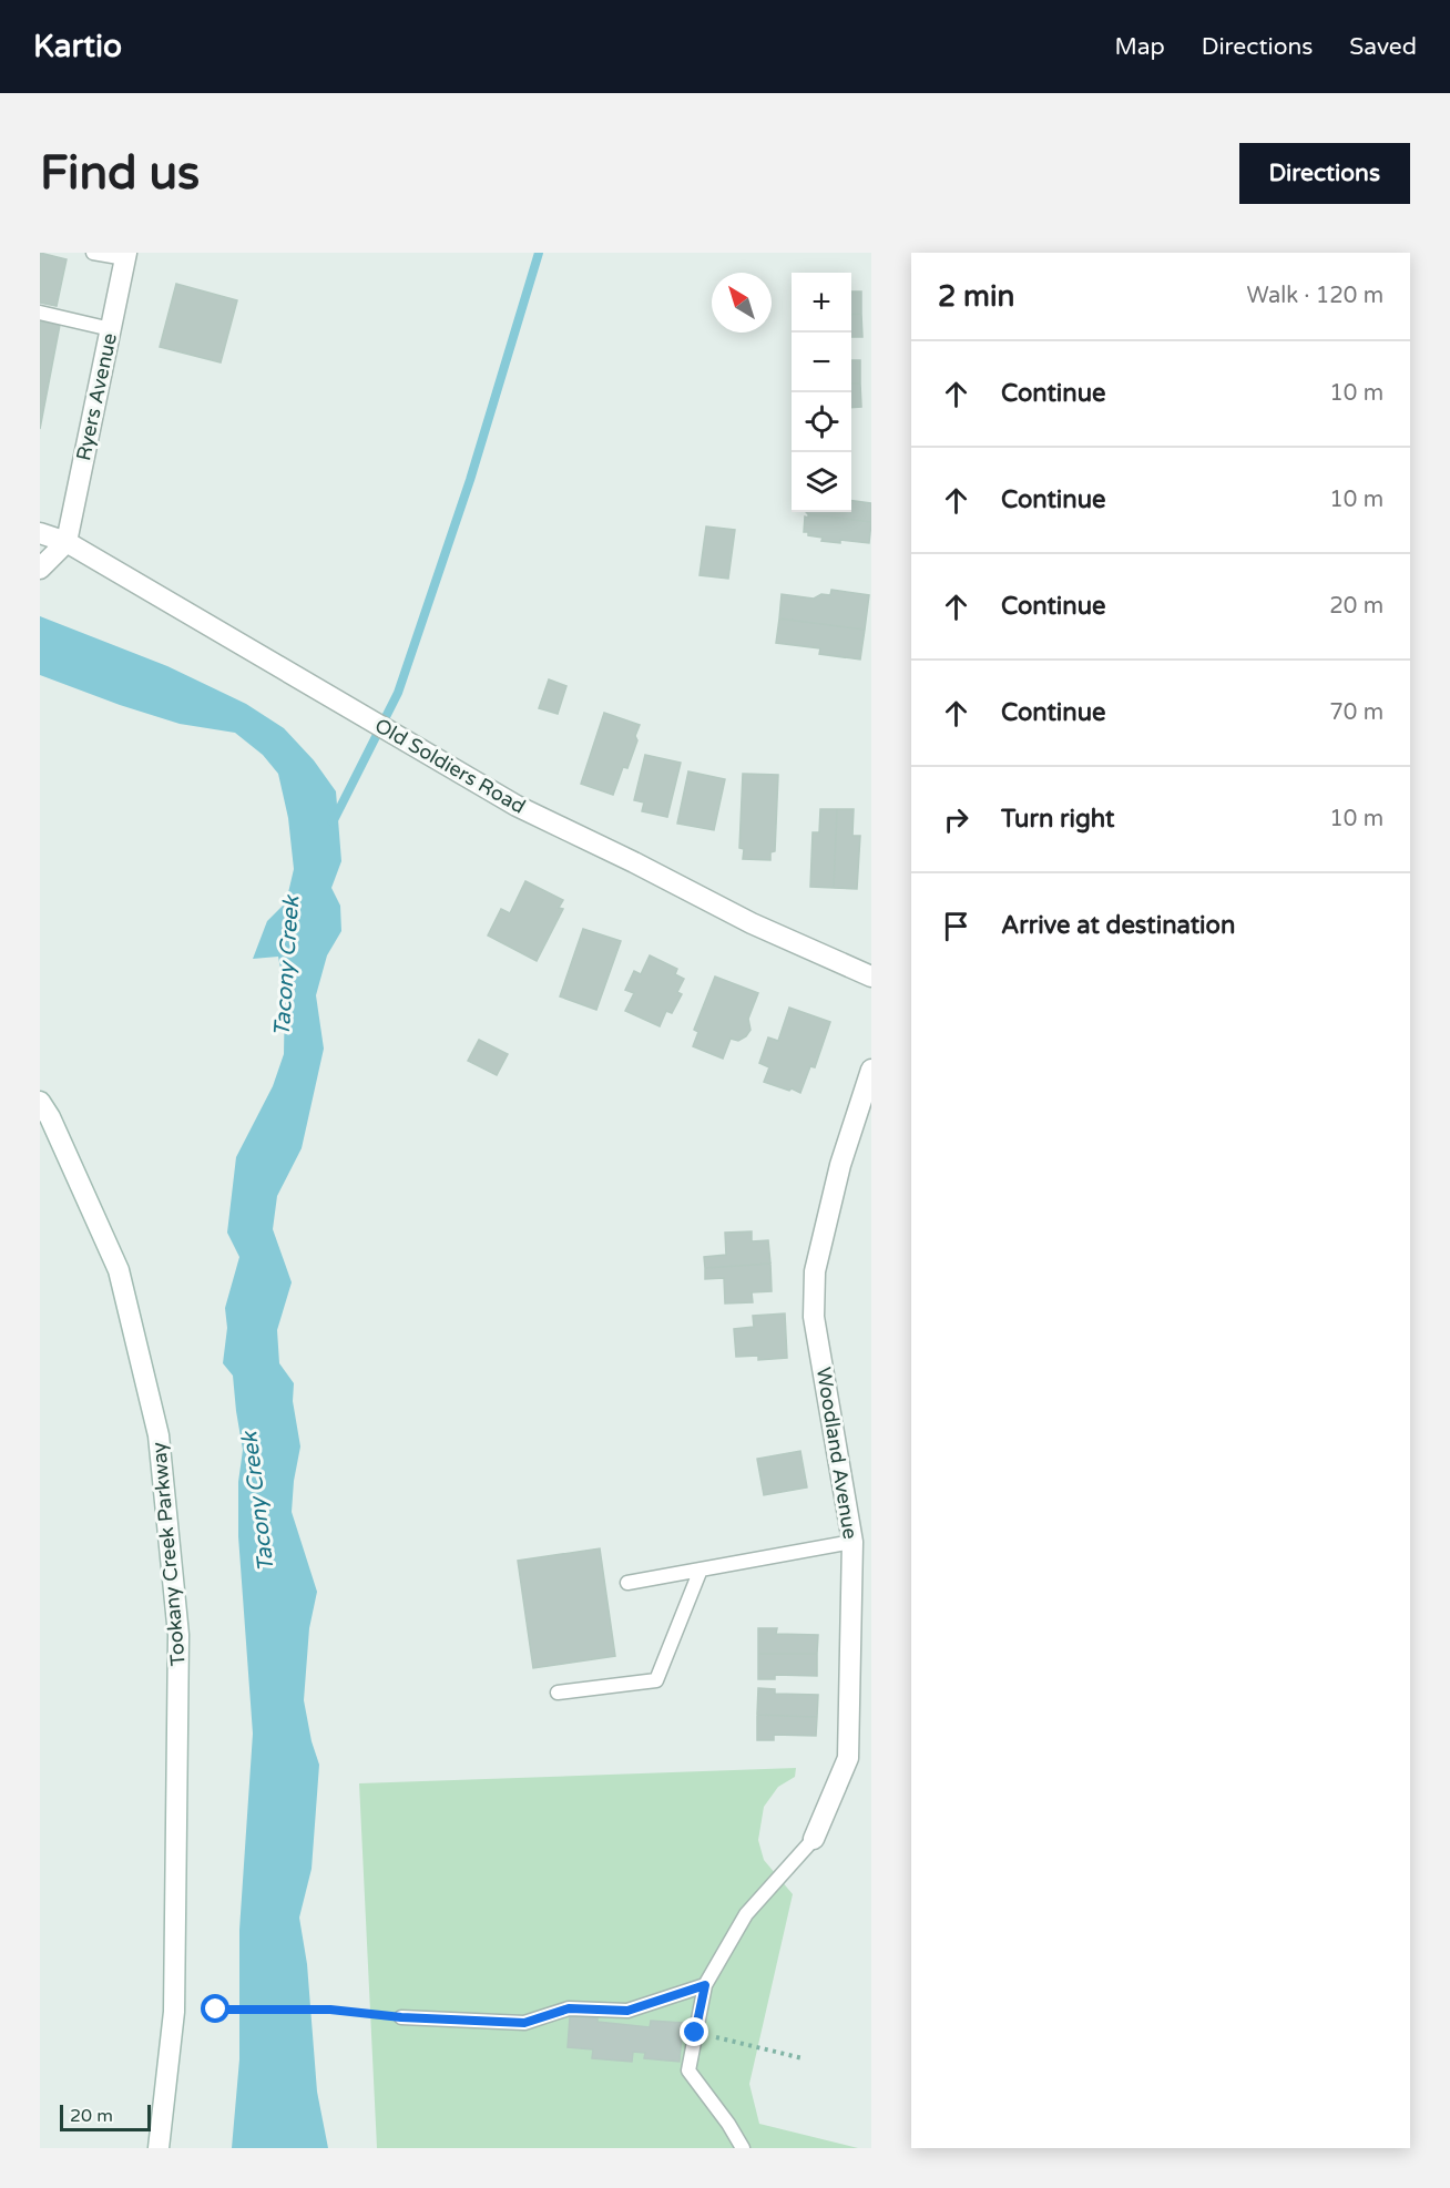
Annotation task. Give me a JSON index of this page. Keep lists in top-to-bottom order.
{
  "streets": {
    "street": [
      "Ryers Avenue",
      "Old Soldiers Road",
      "Woodland Avenue",
      "Tookany Creek Parkway"
    ]
  },
  "crossings": [
    ["Ryers Avenue", "Old Soldiers Road"]
  ],
  "water": ["Tacony Creek"],
  "scale_bar": "20 m",
  "north": "top left",
  "page": {
    "header": "Kartio",
    "nav": ["Map", "Directions", "Saved"],
    "buttons": "Directions",
    "title": "Find us",
    "heading": ["2 min", "Walk · 120 m"],
    "map_buttons": ["+", "−"],
    "list": [
      ["Continue", "10 m"],
      ["Continue", "10 m"],
      ["Continue", "20 m"],
      ["Continue", "70 m"],
      ["Turn right", "10 m"],
      "Arrive at destination"
    ],
    "scale": "20 m"
  }
}
